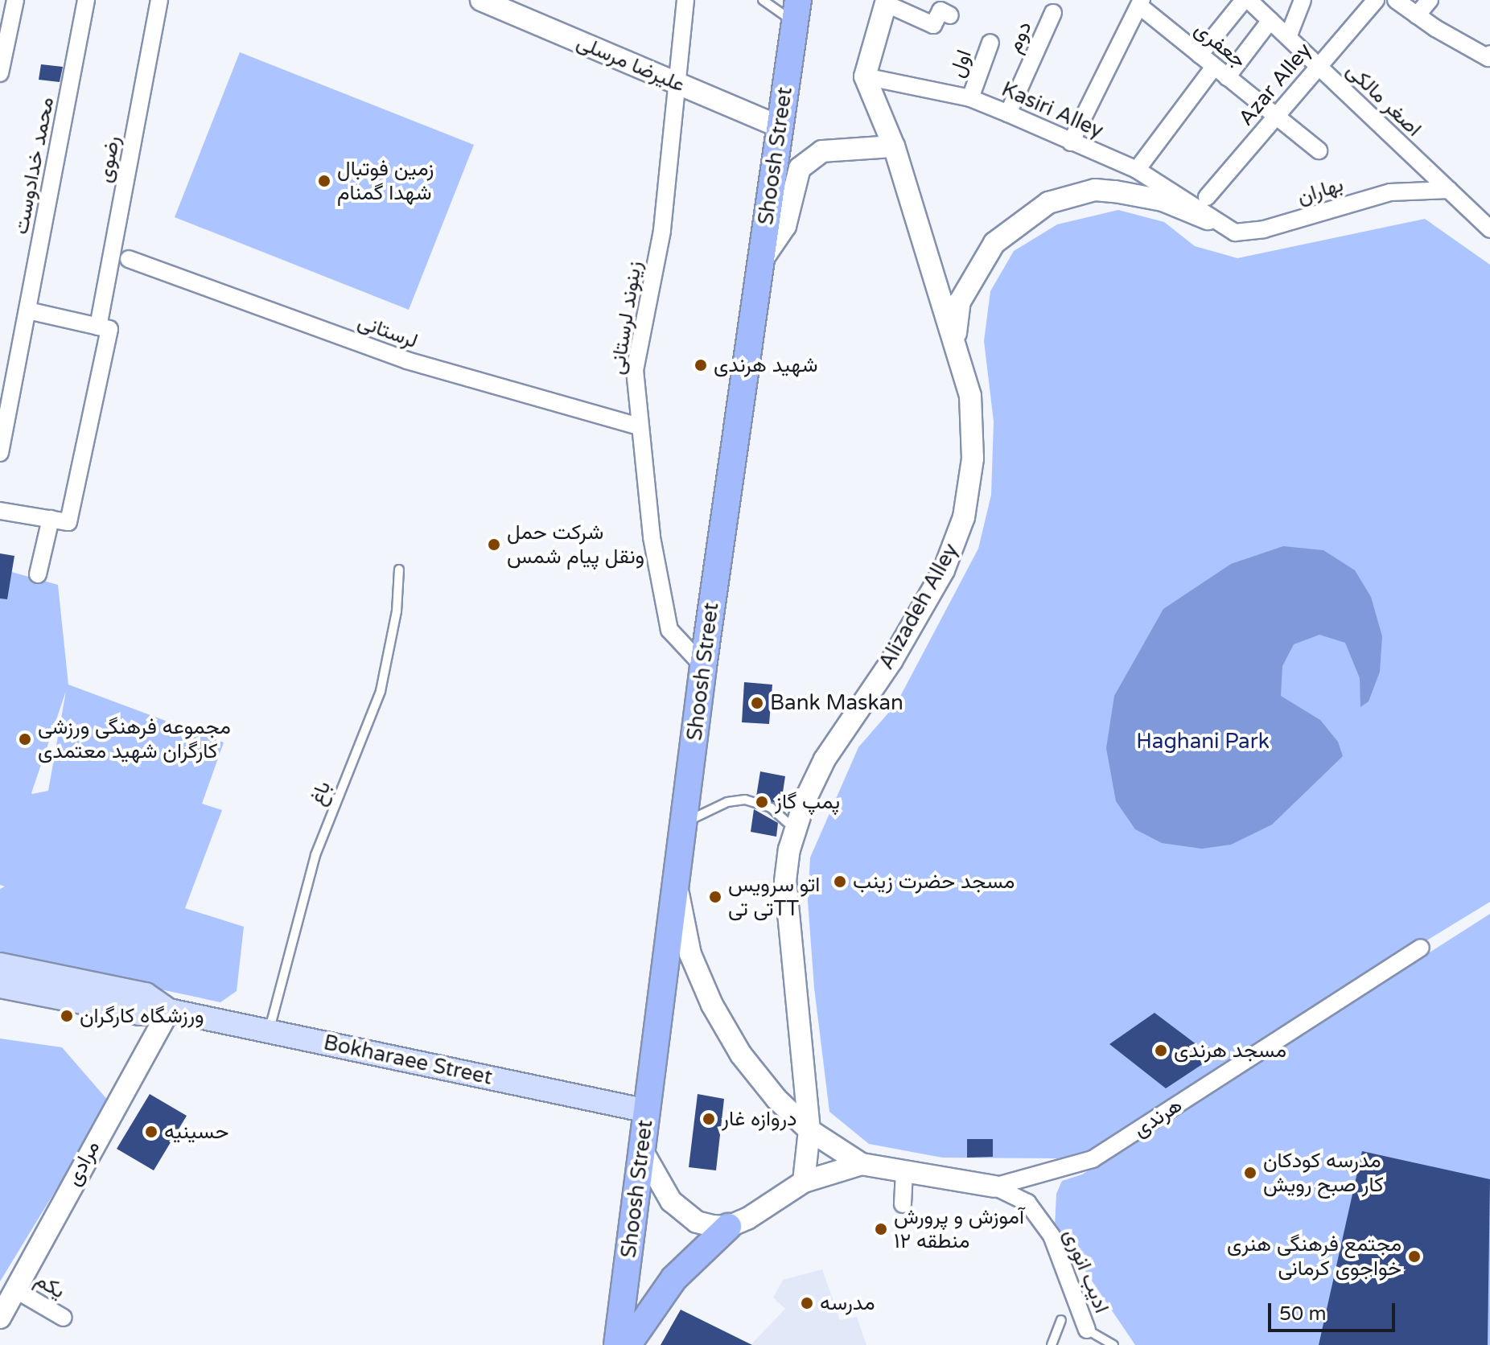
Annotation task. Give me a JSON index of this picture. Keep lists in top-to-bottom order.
{
  "streets": {
    "main road": ["Shoosh Street", "Bokharaee Street"],
    "street": [
      "دوم",
      "جعفری",
      "علیرضا مرسلی",
      "اول",
      "Azar Alley",
      "اصغر مالکی",
      "Kasiri Alley",
      "رضوی",
      "محمد خدادوست",
      "بهاران",
      "زینوند لرستانی",
      "لرستانی",
      "Alizadeh Alley",
      "هرندی",
      "مرادی",
      "ادیب انوری",
      "یکم"
    ],
    "lane": ["باغ"]
  },
  "crossings": [
    ["دوم", "Kasiri Alley"],
    ["جعفری", "Azar Alley"],
    ["علیرضا مرسلی", "Shoosh Street"],
    ["علیرضا مرسلی", "زینوند لرستانی"],
    ["اول", "Kasiri Alley"],
    ["Azar Alley", "اصغر مالکی"],
    ["اصغر مالکی", "بهاران"],
    ["Kasiri Alley", "بهاران"],
    ["Kasiri Alley", "Alizadeh Alley"],
    ["Shoosh Street", "زینوند لرستانی"],
    ["Shoosh Street", "Bokharaee Street"],
    ["Shoosh Street", "هرندی"],
    ["زینوند لرستانی", "لرستانی"],
    ["Alizadeh Alley", "هرندی"],
    ["باغ", "Bokharaee Street"],
    ["Bokharaee Street", "مرادی"],
    ["هرندی", "ادیب انوری"],
    ["مرادی", "یکم"]
  ],
  "parks": ["Haghani Park"],
  "places": [
    "زمین فوتبال شهدا گمنام",
    "شهید هرندی",
    "شرکت حمل ونقل پیام شمس",
    "Bank Maskan",
    "مجموعه فرهنگی ورزشی کارگران شهید معتمدی",
    "پمپ گاز",
    "مسجد حضرت زینب",
    "اتو سرویس تی تیTT",
    "ورزشگاه کارگران",
    "مسجد هرندی",
    "دروازه غار",
    "حسینیه",
    "مدرسه کودکان کار صبح رویش",
    "آموزش و پرورش منطقه ۱۲",
    "مجتمع فرهنگی هنری خواجوی كرمانی",
    "مدرسه"
  ],
  "scale_bar": "50 m"
}
